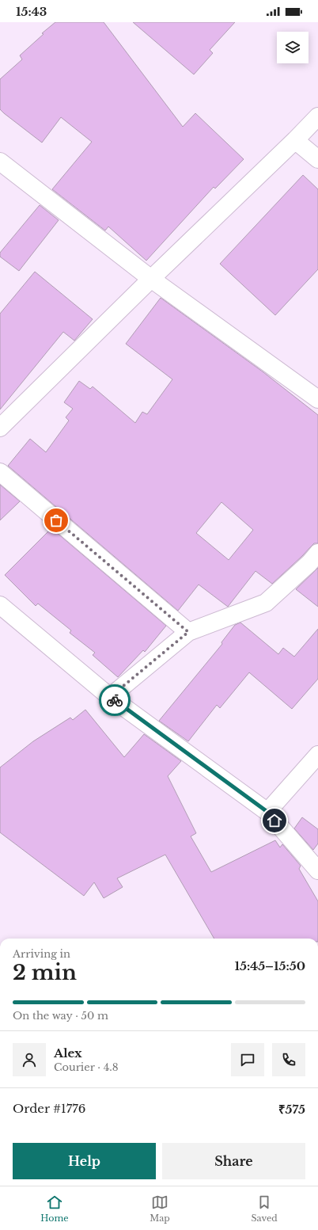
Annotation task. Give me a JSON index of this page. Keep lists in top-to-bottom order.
{
  "page": {
    "status": "15:43",
    "heading": ["2 min", "Arriving in", "15:45–15:50"],
    "panel": [
      "Alex",
      "Courier · 4.8",
      "Order #1776",
      "₹575"
    ],
    "bar": "On the way · 50 m",
    "buttons": ["Help", "Share"],
    "tabs": ["Home", "Map", "Saved"]
  }
}
